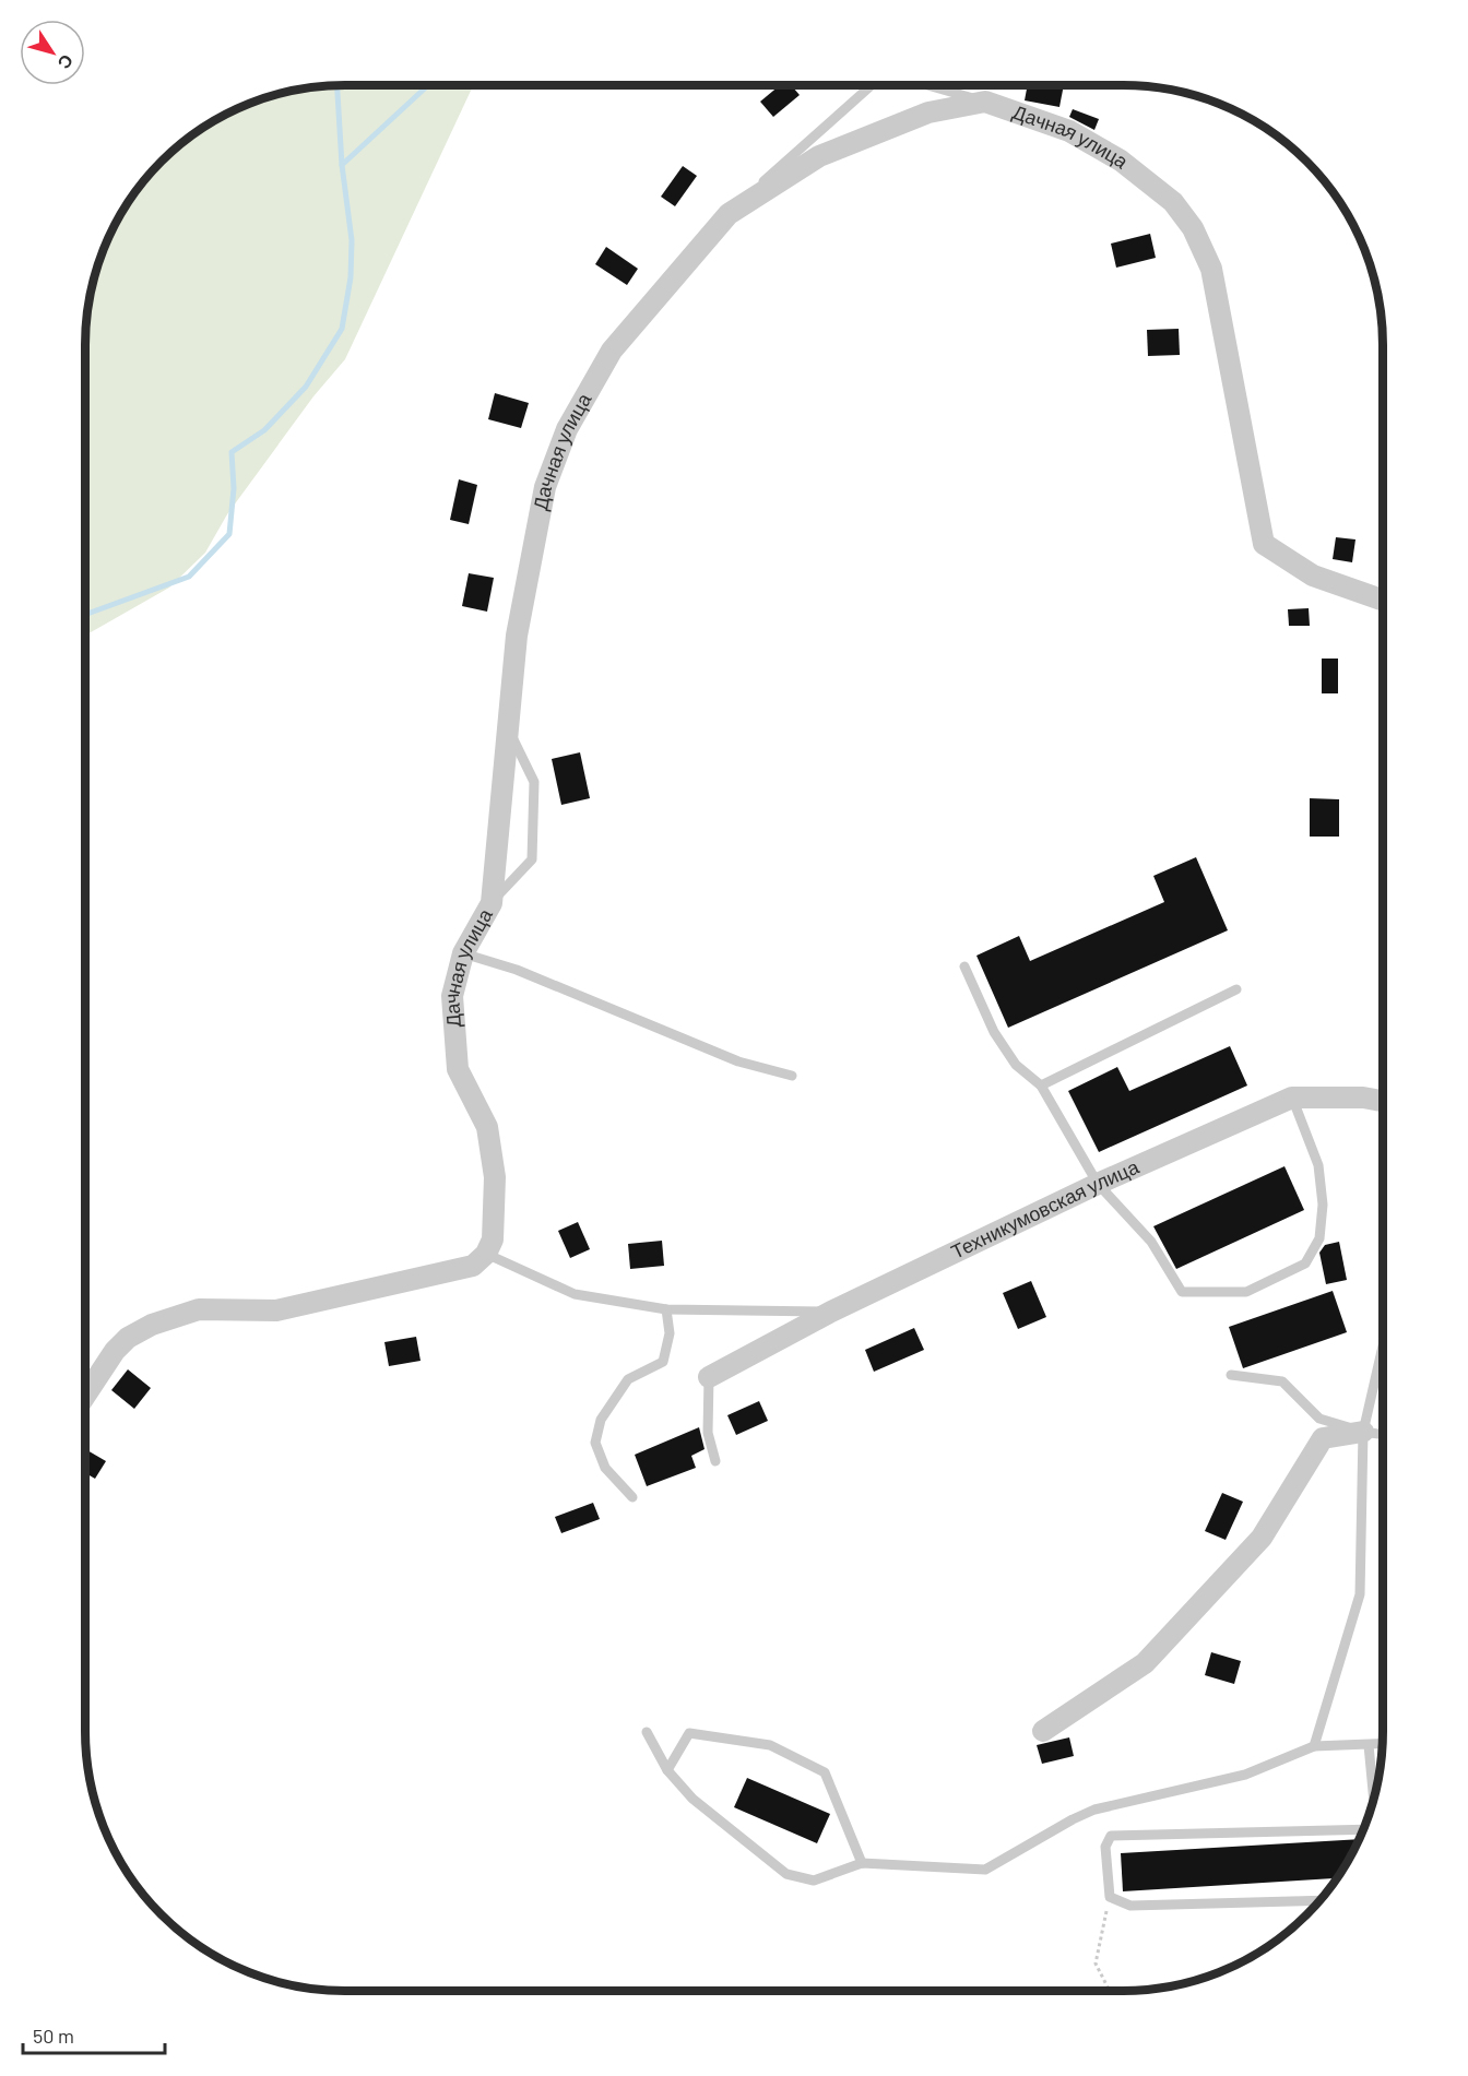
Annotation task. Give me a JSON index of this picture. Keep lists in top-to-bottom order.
{
  "streets": {
    "street": ["Дачная улица", "Техникумовская улица"]
  },
  "scale_bar": "50 m",
  "north": "bottom right"
}
